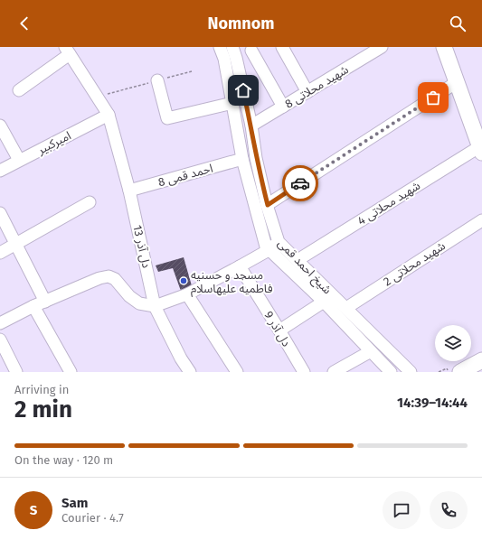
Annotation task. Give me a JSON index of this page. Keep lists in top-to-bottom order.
{
  "streets": {
    "street": [
      "شهید محلاتی 8",
      "امیرکبیر",
      "احمد قمی 8",
      "شهید محلاتی 4",
      "دل آذر 13",
      "شهید محلاتی 2",
      "شیخ احمد قمی",
      "دل آذر 9"
    ]
  },
  "crossings": [
    ["شهید محلاتی 8", "شیخ احمد قمی"],
    ["امیرکبیر", "دل آذر 13"],
    ["احمد قمی 8", "دل آذر 13"],
    ["احمد قمی 8", "شیخ احمد قمی"],
    ["شهید محلاتی 4", "شیخ احمد قمی"],
    ["شهید محلاتی 2", "شیخ احمد قمی"]
  ],
  "places": ["مسجد و حسنیه فاطمیه علیهاسلام"],
  "page": {
    "header": "Nomnom",
    "heading": ["2 min", "Arriving in", "14:39–14:44"],
    "panel": ["Sam", "Courier · 4.7"],
    "bar": "On the way · 120 m",
    "round": "S"
  }
}
